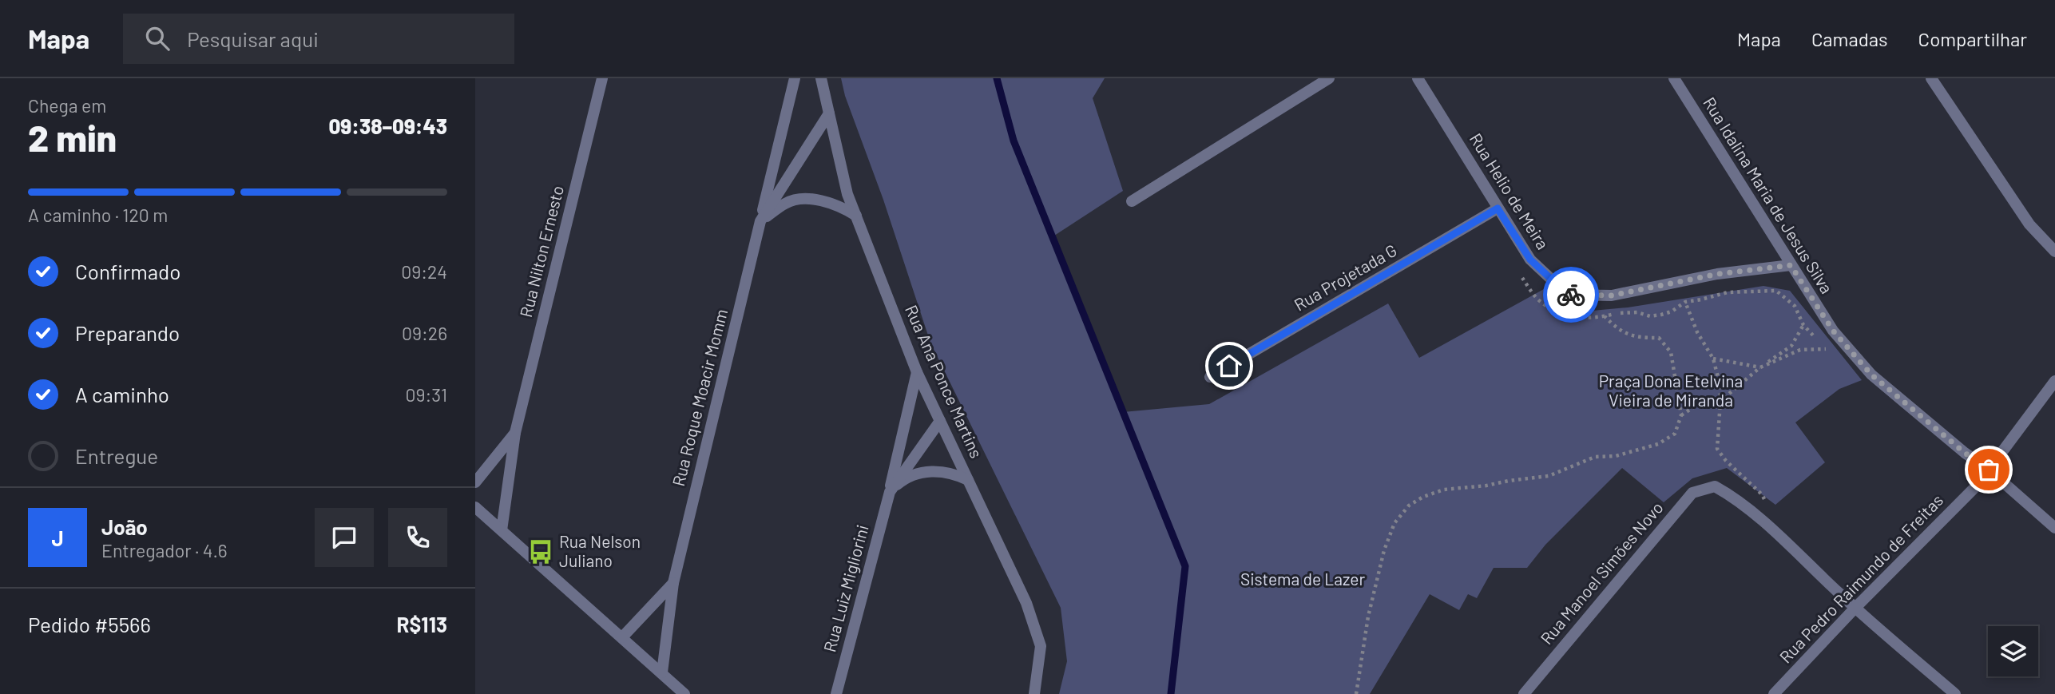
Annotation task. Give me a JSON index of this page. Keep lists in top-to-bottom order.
{
  "streets": {
    "street": [
      "Rua Helio de Meira",
      "Rua Idalina Maria de Jesus Silva",
      "Rua Nilton Ernesto",
      "Rua Projetada G",
      "Rua Ana Ponce Martins",
      "Rua Roque Moacir Momm",
      "Rua Manoel Simões Novo",
      "Rua Pedro Raimundo de Freitas",
      "Rua Luiz Migliorini"
    ]
  },
  "crossings": [
    ["Rua Helio de Meira", "Rua Idalina Maria de Jesus Silva"],
    ["Rua Helio de Meira", "Rua Projetada G"],
    ["Rua Idalina Maria de Jesus Silva", "Rua Pedro Raimundo de Freitas"],
    ["Rua Ana Ponce Martins", "Rua Roque Moacir Momm"],
    ["Rua Ana Ponce Martins", "Rua Luiz Migliorini"]
  ],
  "parks": ["Praça Dona Etelvina Vieira de Miranda", "Sistema de Lazer"],
  "places": {
    "bus stop": ["Rua Nelson Juliano"]
  },
  "page": {
    "header": "Mapa",
    "search": "Pesquisar aqui",
    "nav": ["Mapa", "Camadas", "Compartilhar"],
    "heading": ["2 min", "Chega em", "09:38–09:43"],
    "panel": [
      "João",
      "Entregador · 4.6",
      "Pedido #5566",
      "R$113"
    ],
    "bar": "A caminho · 120 m",
    "list": [
      ["Confirmado", "09:24"],
      ["Preparando", "09:26"],
      ["A caminho", "09:31"],
      "Entregue"
    ],
    "round": "J"
  }
}
